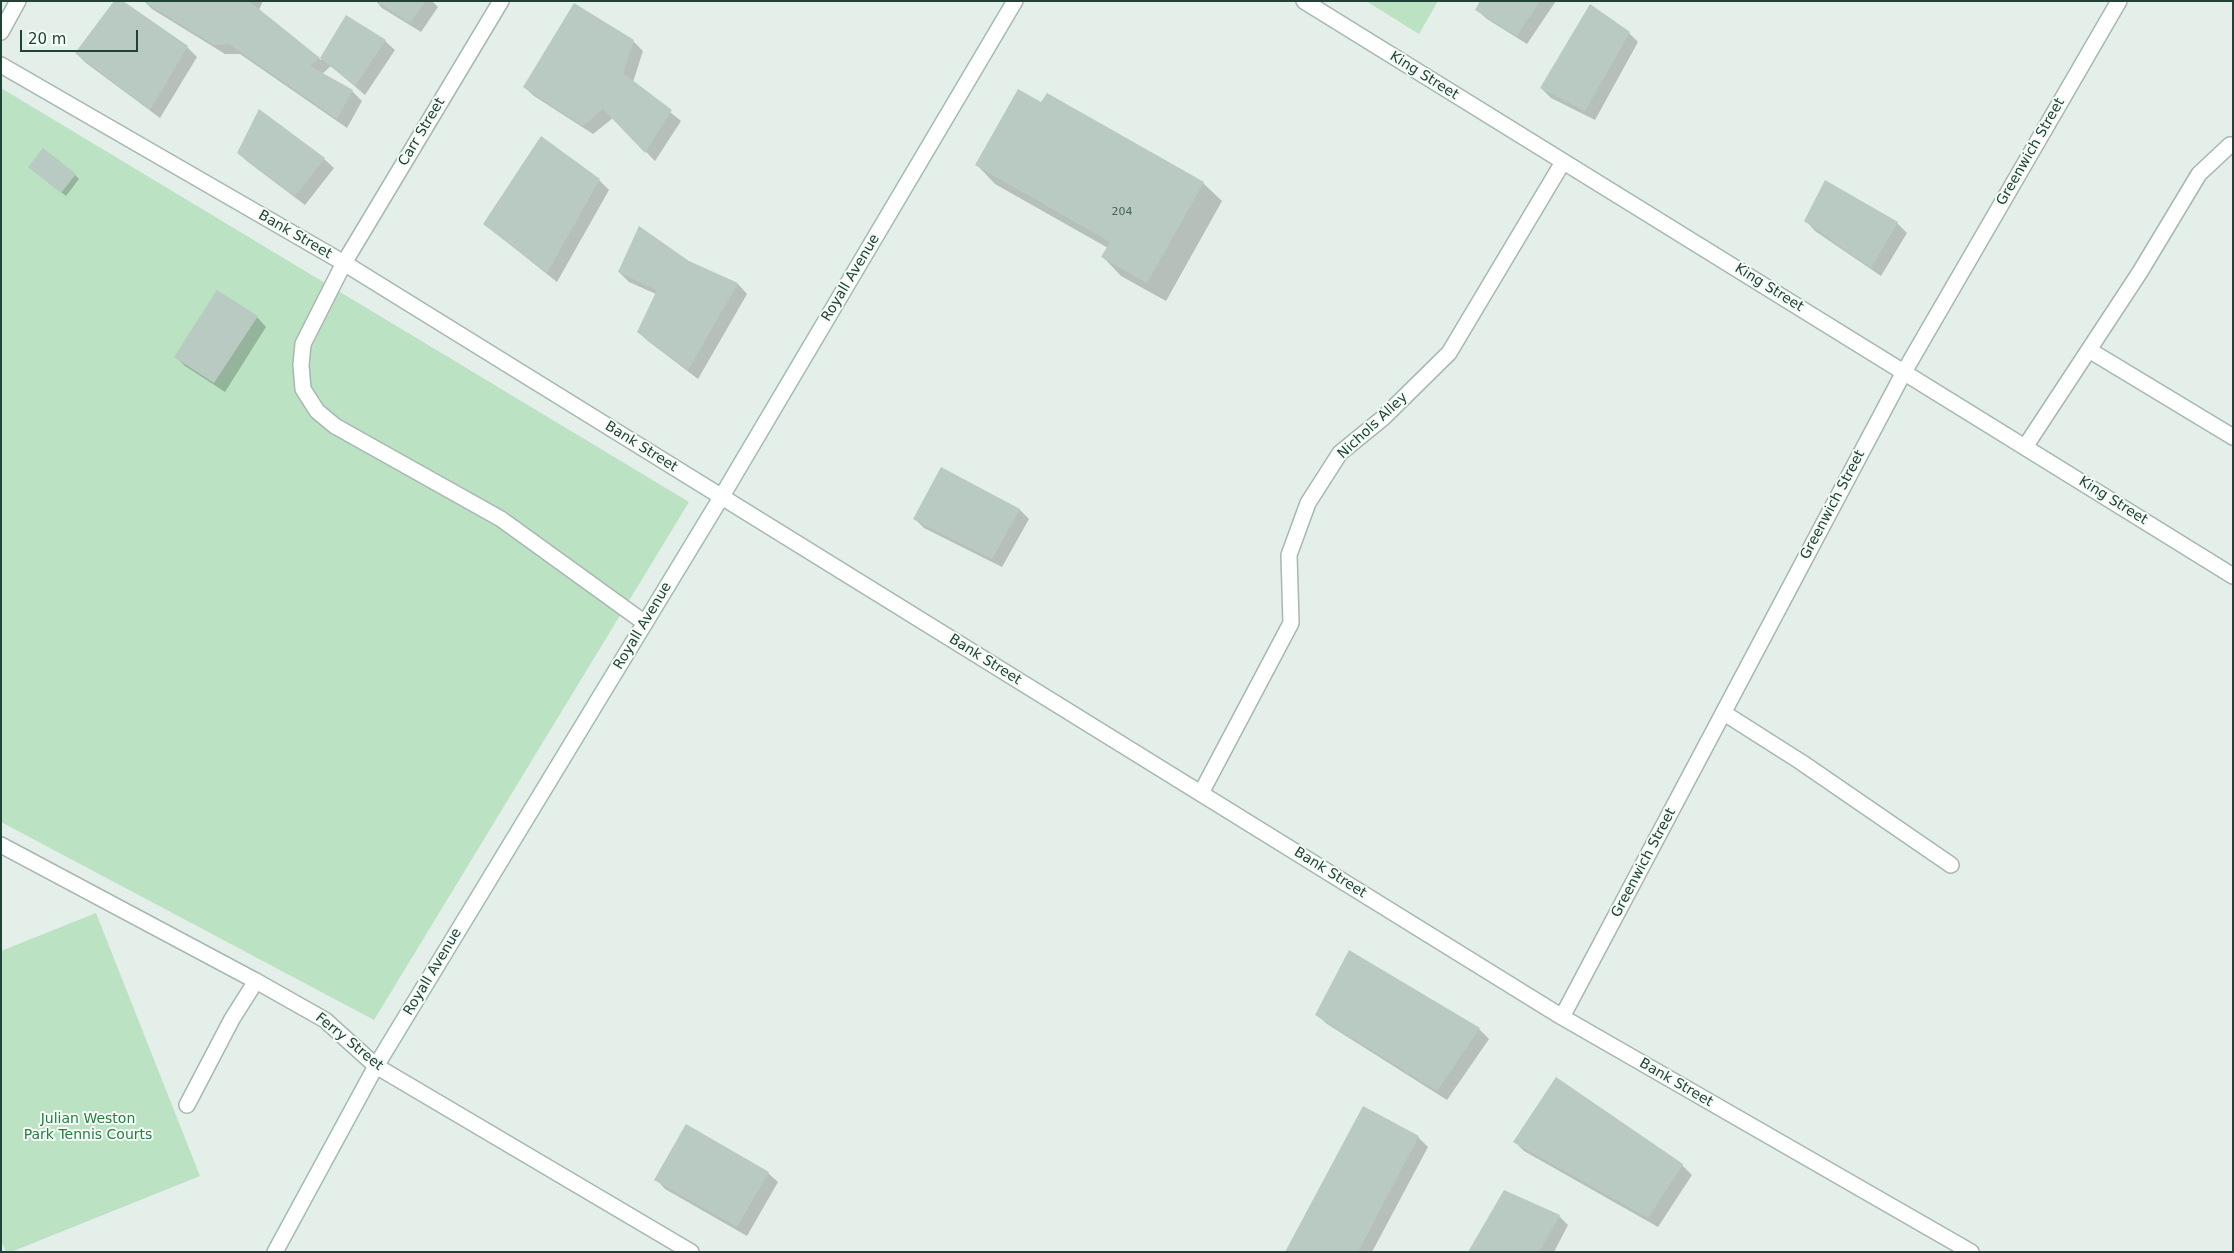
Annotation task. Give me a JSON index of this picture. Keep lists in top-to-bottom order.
{
  "streets": {
    "street": [
      "King Street",
      "Carr Street",
      "Greenwich Street",
      "Bank Street",
      "Royall Avenue",
      "Nichols Alley",
      "Ferry Street"
    ]
  },
  "crossings": [
    ["King Street", "Greenwich Street"],
    ["King Street", "Nichols Alley"],
    ["Carr Street", "Bank Street"],
    ["Carr Street", "Royall Avenue"],
    ["Greenwich Street", "Bank Street"],
    ["Bank Street", "Royall Avenue"],
    ["Bank Street", "Nichols Alley"],
    ["Royall Avenue", "Ferry Street"]
  ],
  "parks": ["Julian Weston Park Tennis Courts"],
  "house_numbers": ["204"],
  "scale_bar": "20 m"
}
